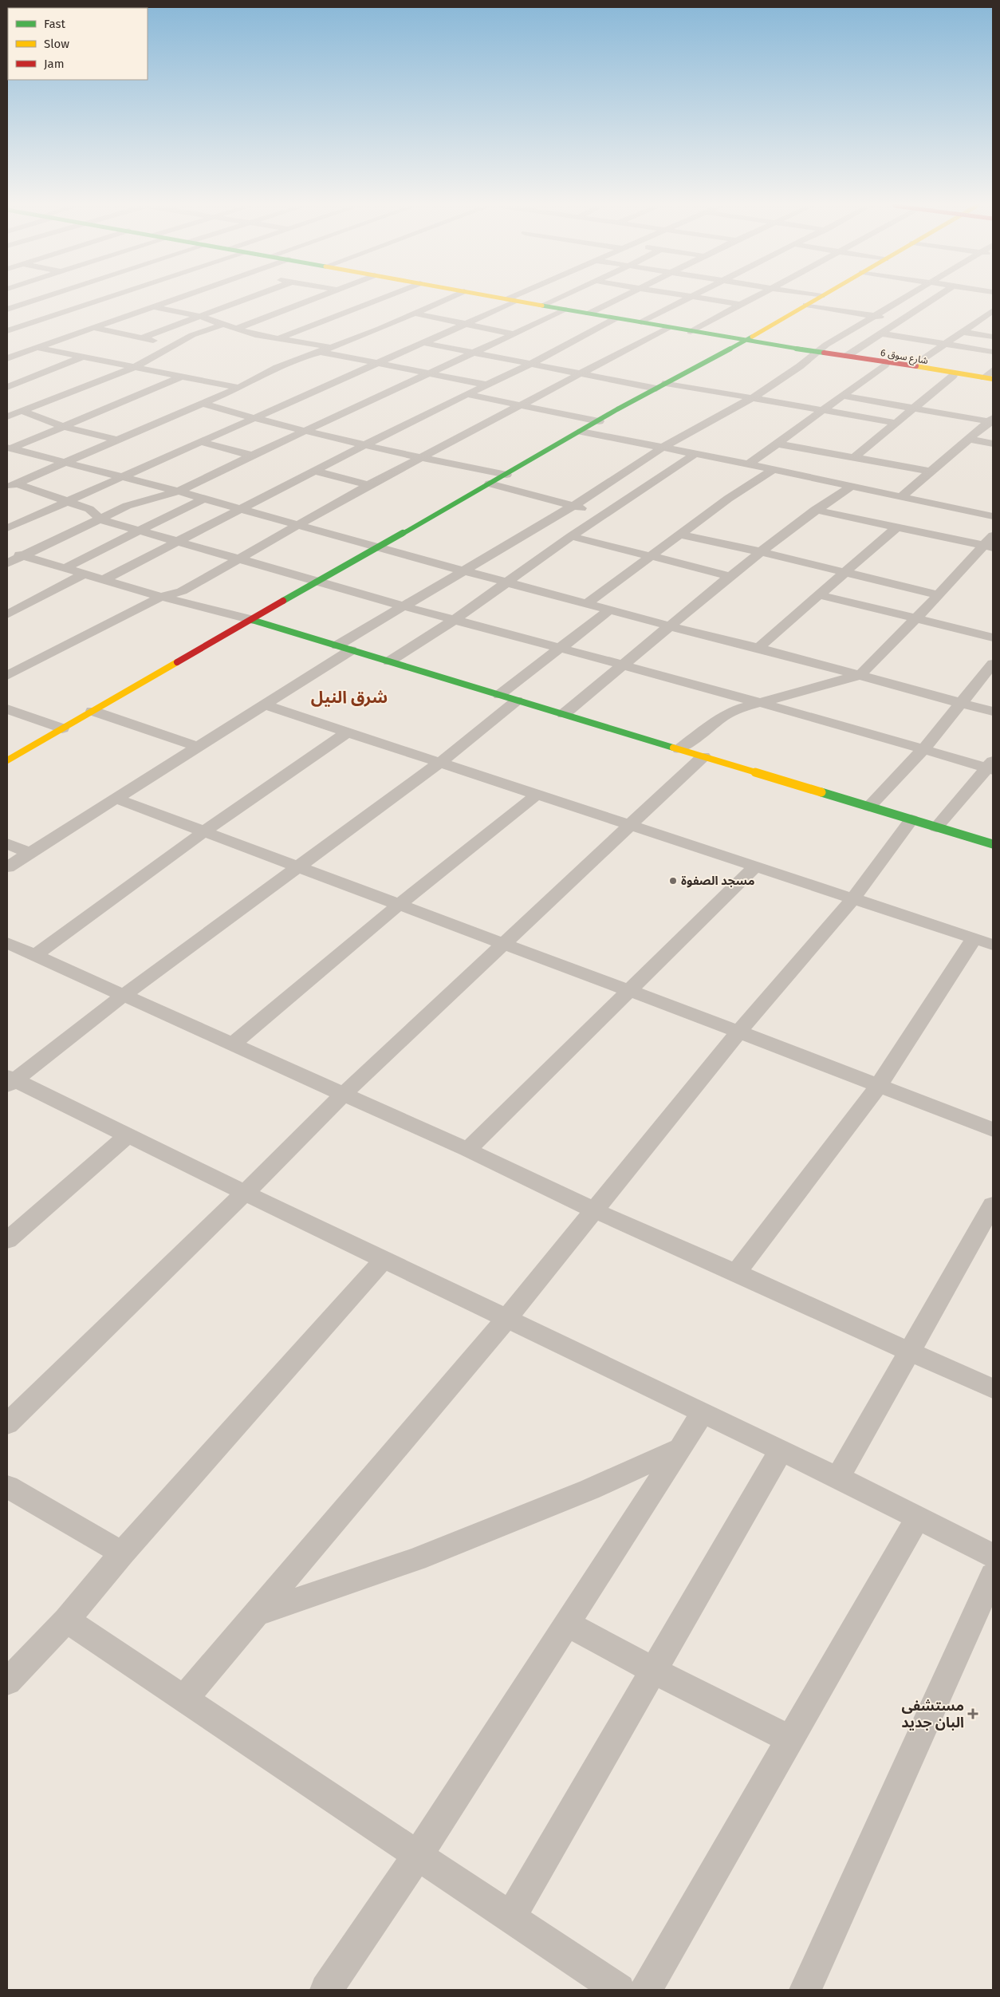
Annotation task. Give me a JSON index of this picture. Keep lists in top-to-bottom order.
{
  "streets": {
    "street": ["شارع سوق 6"]
  },
  "districts": ["شرق النيل"],
  "places": {
    "other": ["مسجد الصفوة"],
    "health": ["مستشفى البان جديد"]
  },
  "legend": ["Fast", "Slow", "Jam"]
}
